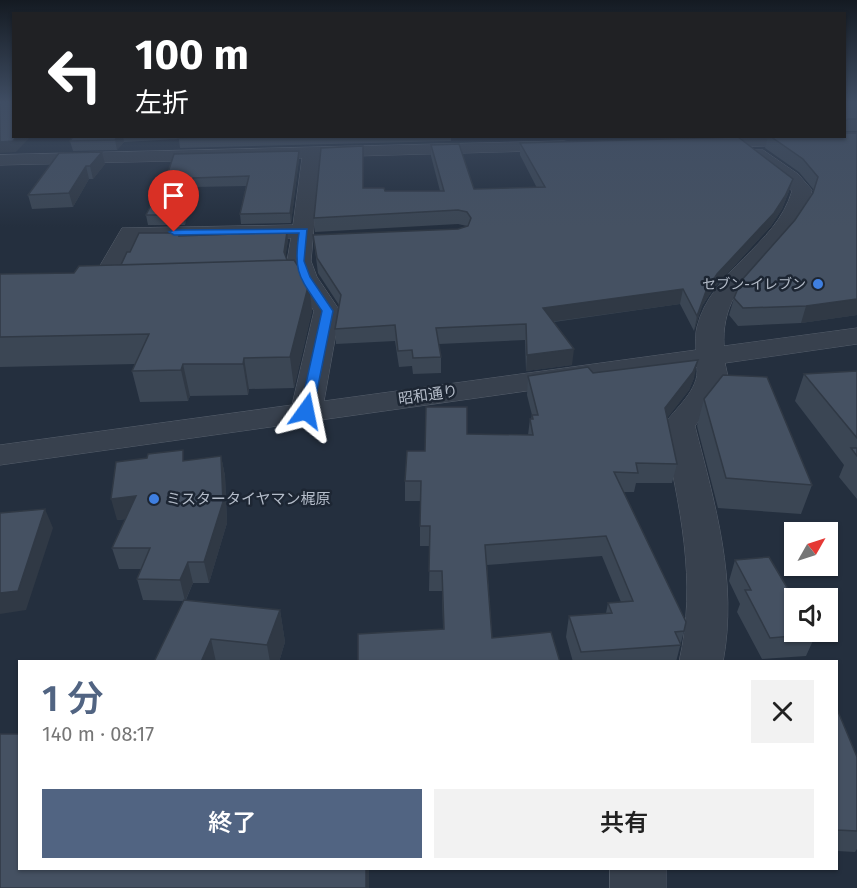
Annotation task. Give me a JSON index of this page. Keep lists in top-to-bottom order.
{
  "streets": {
    "street": ["昭和通り"]
  },
  "places": ["セブン-イレブン", "ミスタータイヤマン梶原"],
  "north": "top right",
  "page": {
    "turn": ["100 m", "左折"],
    "heading": ["1 分", "140 m · 08:17"],
    "buttons": ["終了", "共有"]
  }
}
